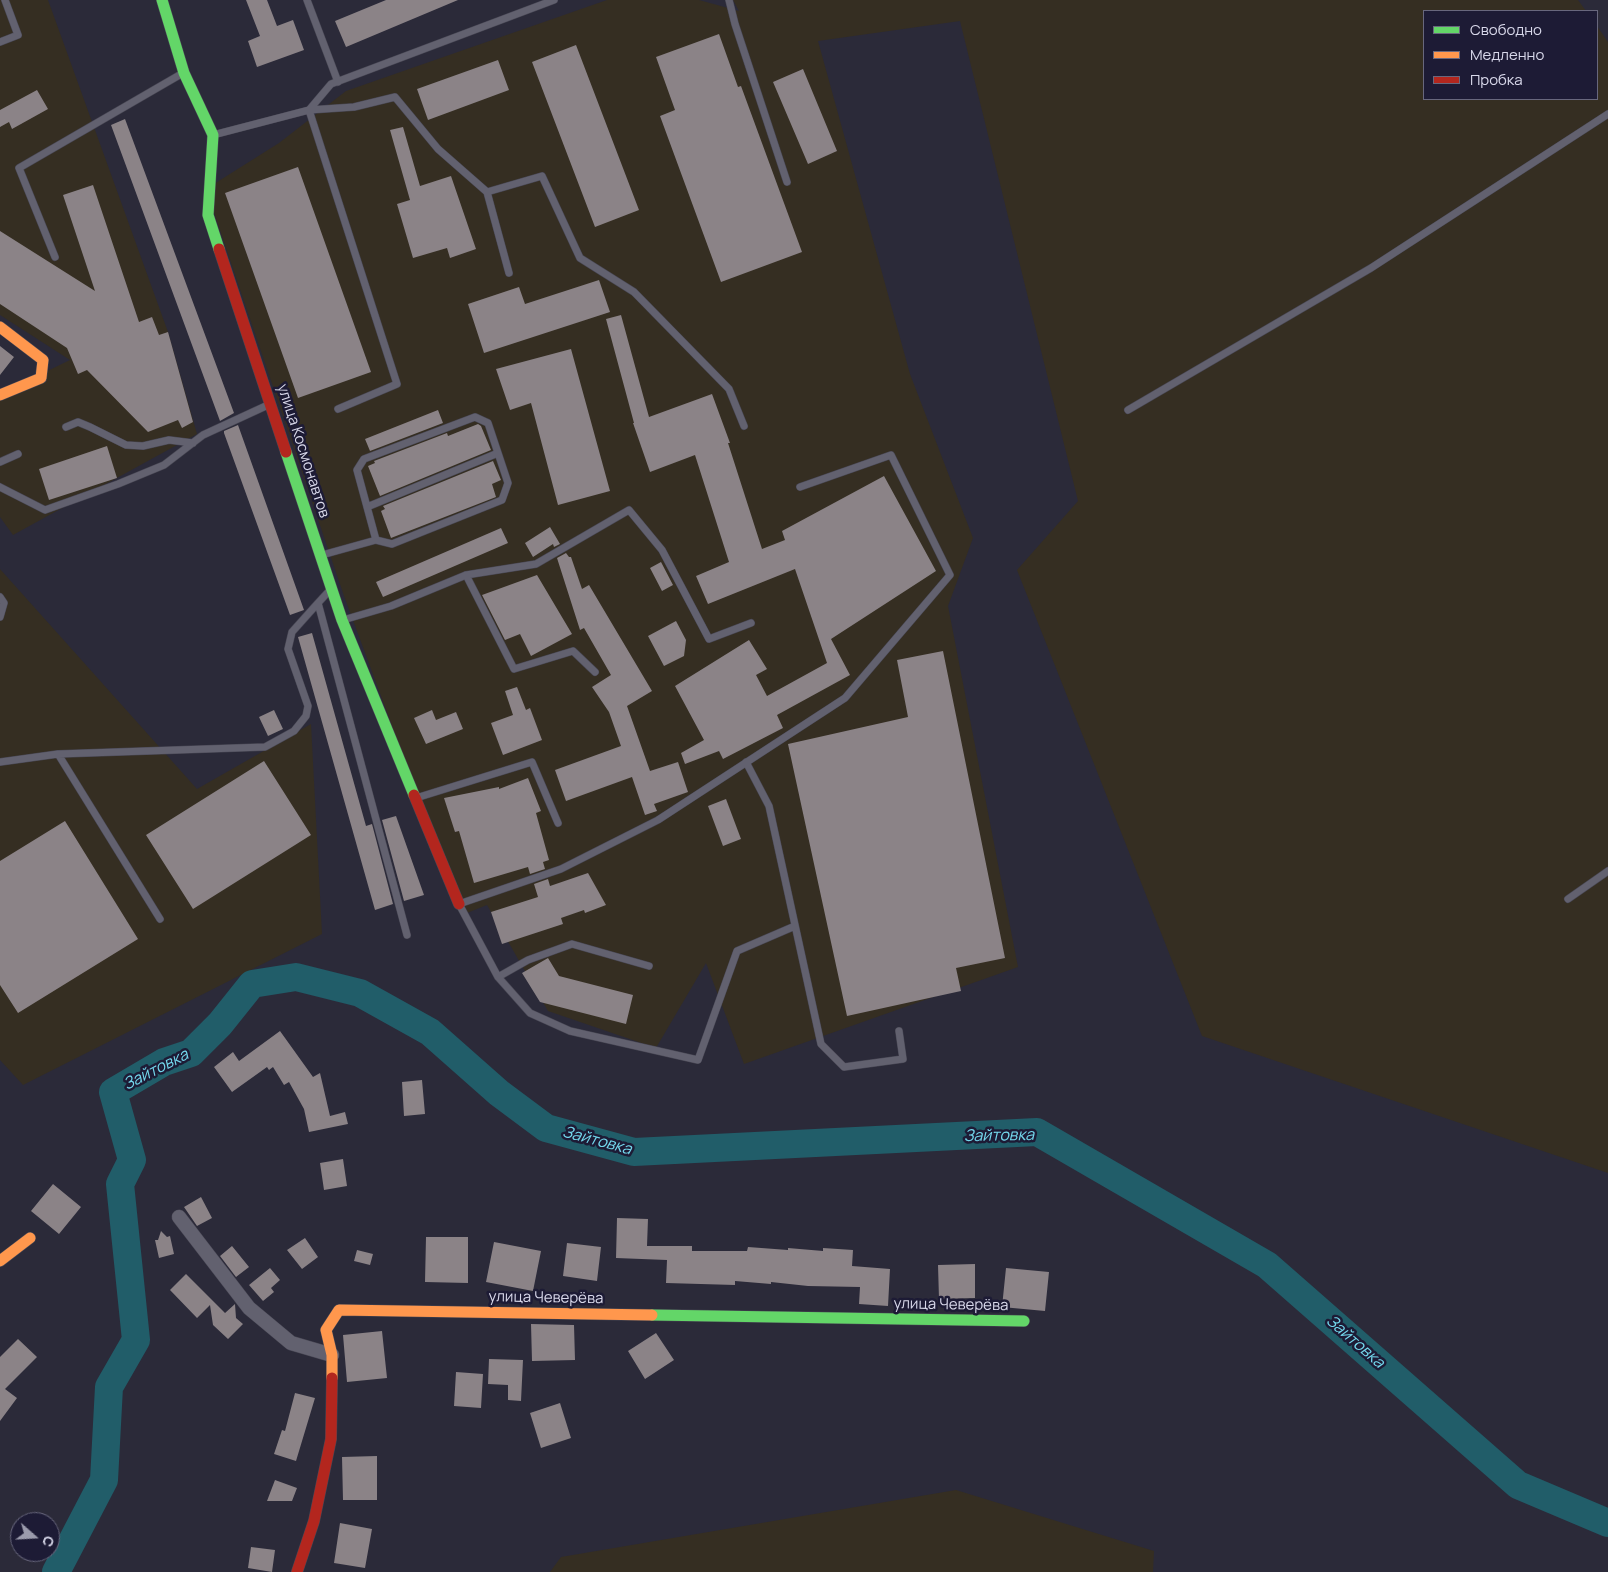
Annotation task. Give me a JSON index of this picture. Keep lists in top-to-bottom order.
{
  "streets": {
    "street": ["улица Космонавтов", "улица Чеверёва"]
  },
  "water": ["Зайтовка"],
  "legend": ["Свободно", "Медленно", "Пробка"],
  "north": "right"
}
